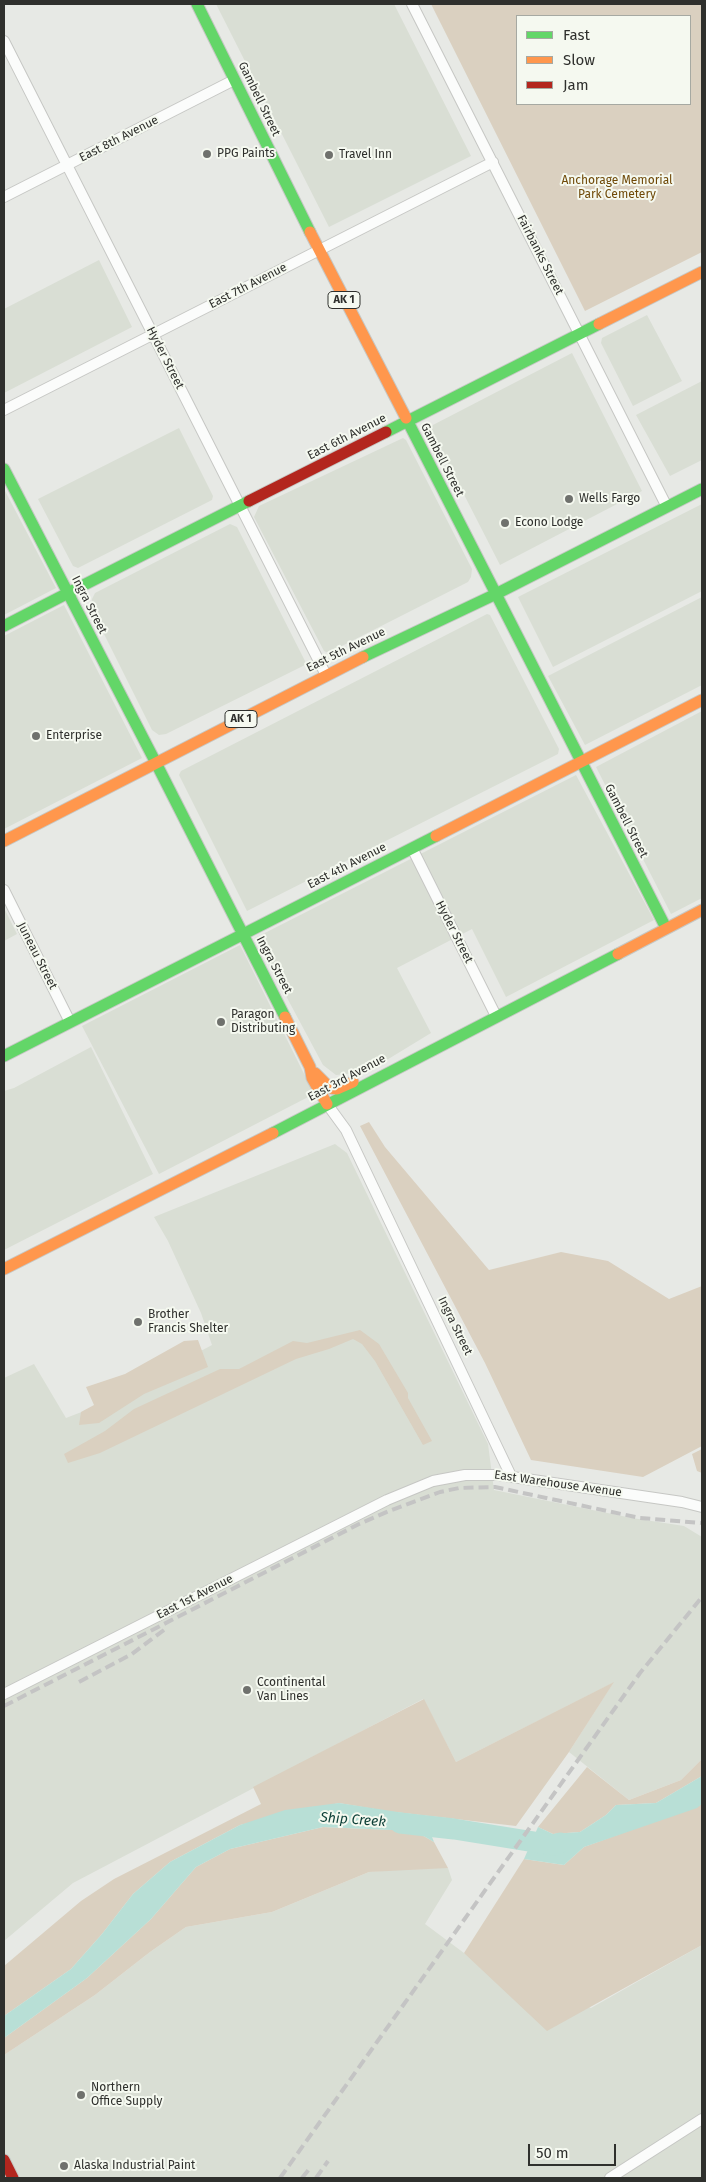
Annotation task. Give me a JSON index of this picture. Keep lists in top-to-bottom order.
{
  "streets": {
    "main road": [
      "Gambell Street",
      "AK 1",
      "East 6th Avenue",
      "Ingra Street",
      "East 5th Avenue",
      "East 4th Avenue",
      "East 3rd Avenue"
    ],
    "street": [
      "East 8th Avenue",
      "Fairbanks Street",
      "East 7th Avenue",
      "Hyder Street",
      "Juneau Street",
      "East Warehouse Avenue",
      "East 1st Avenue"
    ]
  },
  "crossings": [
    ["Gambell Street", "East 8th Avenue"],
    ["Gambell Street", "East 7th Avenue"],
    ["Gambell Street", "East 6th Avenue"],
    ["Gambell Street", "East 5th Avenue"],
    ["Gambell Street", "East 4th Avenue"],
    ["Gambell Street", "East 3rd Avenue"],
    ["East 8th Avenue", "Hyder Street"],
    ["Fairbanks Street", "East 7th Avenue"],
    ["Fairbanks Street", "East 6th Avenue"],
    ["Fairbanks Street", "East 5th Avenue"],
    ["East 7th Avenue", "Hyder Street"],
    ["Hyder Street", "East 6th Avenue"],
    ["Hyder Street", "East 5th Avenue"],
    ["Hyder Street", "East 4th Avenue"],
    ["Hyder Street", "East 3rd Avenue"],
    ["East 6th Avenue", "Ingra Street"],
    ["Ingra Street", "East 5th Avenue"],
    ["Ingra Street", "East 4th Avenue"],
    ["Ingra Street", "East 3rd Avenue"],
    ["Ingra Street", "East Warehouse Avenue"],
    ["East 4th Avenue", "Juneau Street"],
    ["East Warehouse Avenue", "East 1st Avenue"]
  ],
  "water": ["Ship Creek"],
  "parks": ["Anchorage Memorial Park Cemetery"],
  "places": [
    "PPG Paints",
    "Travel Inn",
    "Wells Fargo",
    "Econo Lodge",
    "Enterprise",
    "Paragon Distributing",
    "Brother Francis Shelter",
    "Ccontinental Van Lines",
    "Northern Office Supply",
    "Alaska Industrial Paint"
  ],
  "legend": ["Fast", "Slow", "Jam"],
  "scale_bar": "50 m"
}
